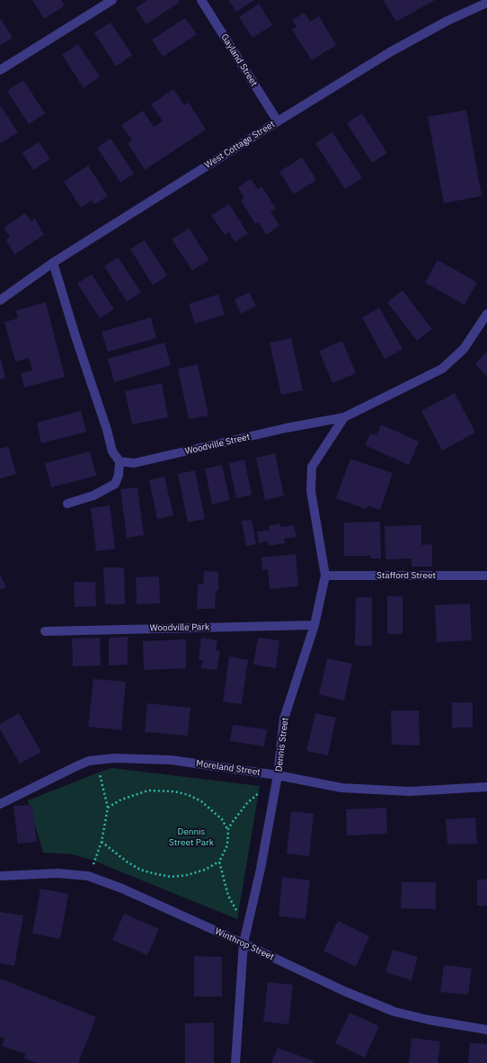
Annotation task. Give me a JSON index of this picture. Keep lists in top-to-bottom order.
{
  "streets": {
    "street": [
      "Gayland Street",
      "West Cottage Street",
      "Woodville Street",
      "Stafford Street",
      "Woodville Park",
      "Dennis Street",
      "Moreland Street",
      "Winthrop Street"
    ]
  },
  "crossings": [
    ["Gayland Street", "West Cottage Street"],
    ["Woodville Street", "Dennis Street"],
    ["Stafford Street", "Dennis Street"],
    ["Woodville Park", "Dennis Street"],
    ["Dennis Street", "Moreland Street"],
    ["Dennis Street", "Winthrop Street"]
  ],
  "parks": ["Dennis Street Park"]
}
